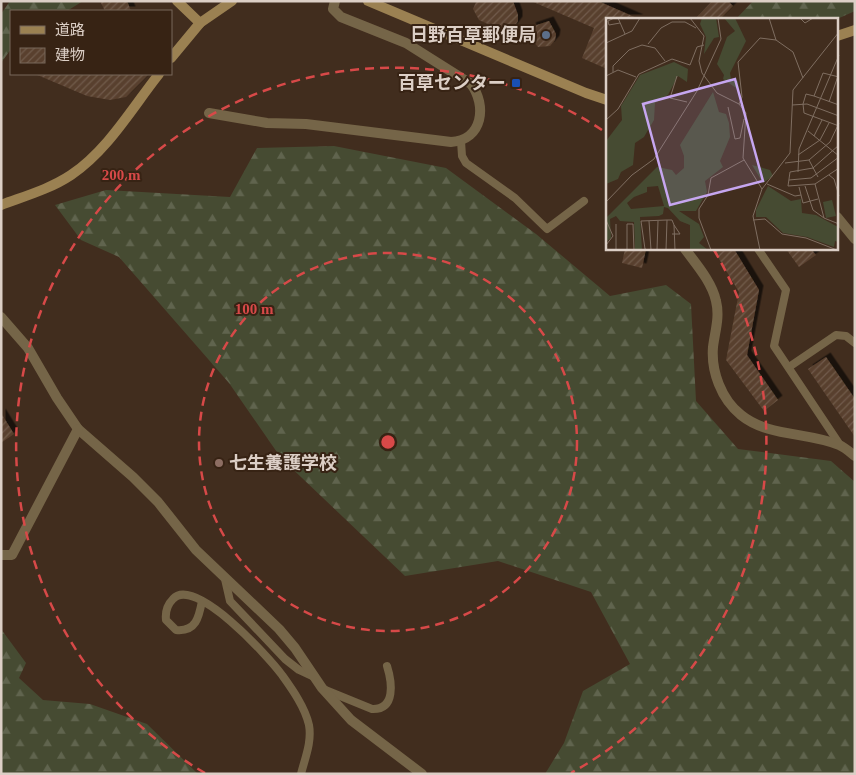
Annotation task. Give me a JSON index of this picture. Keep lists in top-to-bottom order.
{
  "places": {
    "other": ["日野百草郵便局", "七生養護学校"],
    "transit": ["百草センター"]
  },
  "legend": ["道路", "建物"],
  "rings": ["200 m", "100 m"]
}
